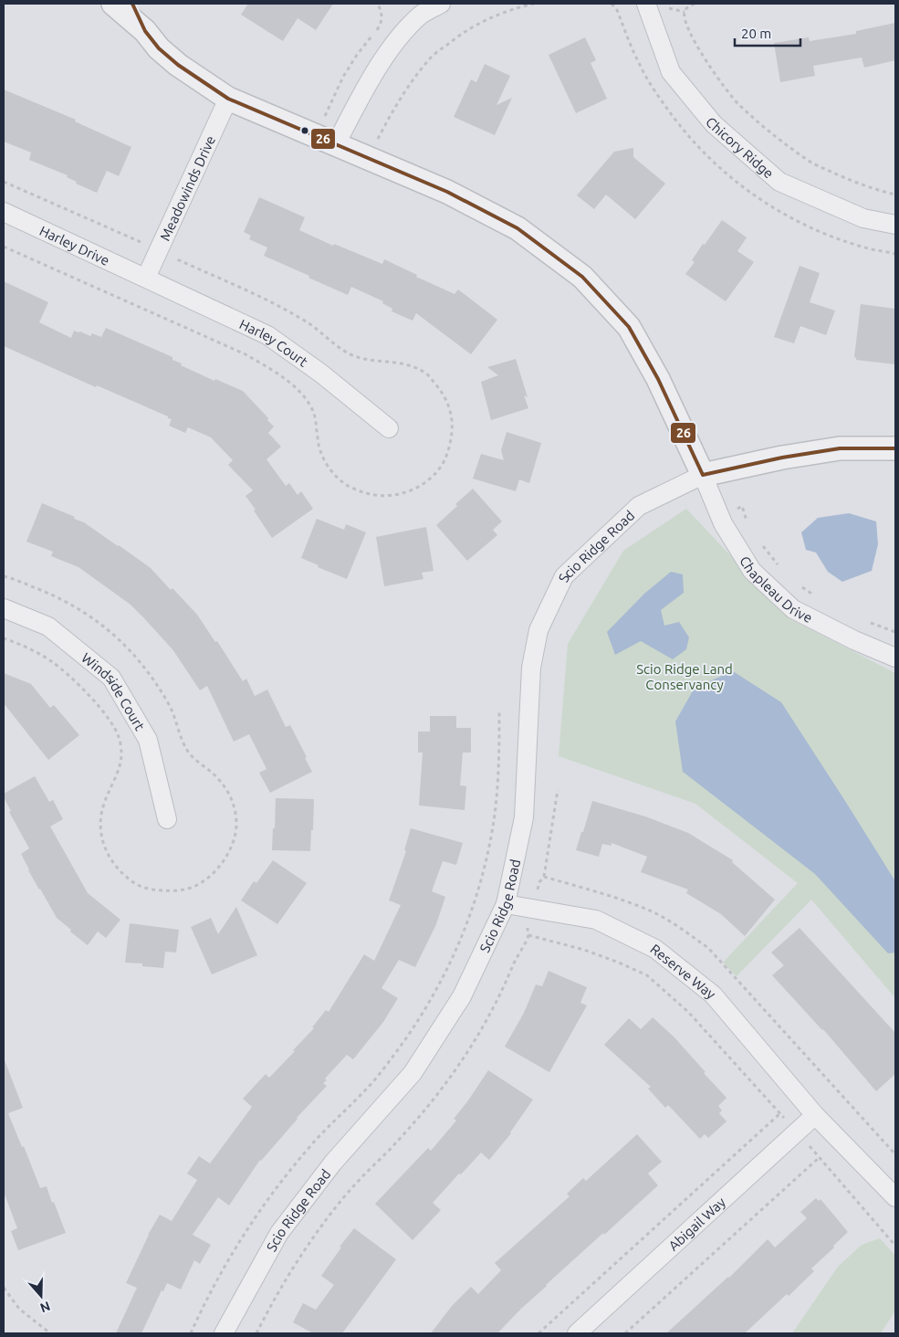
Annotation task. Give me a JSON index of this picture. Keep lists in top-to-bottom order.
{
  "streets": {
    "street": [
      "Chicory Ridge",
      "Meadowinds Drive",
      "Harley Drive",
      "Harley Court",
      "Scio Ridge Road",
      "Chapleau Drive",
      "Windside Court",
      "Reserve Way",
      "Abigail Way"
    ]
  },
  "crossings": [
    ["Meadowinds Drive", "Harley Drive"],
    ["Meadowinds Drive", "Harley Court"],
    ["Harley Drive", "Harley Court"],
    ["Scio Ridge Road", "Chapleau Drive"],
    ["Scio Ridge Road", "Reserve Way"],
    ["Reserve Way", "Abigail Way"]
  ],
  "parks": ["Scio Ridge Land Conservancy"],
  "lines": ["transit line 26"],
  "scale_bar": "20 m",
  "north": "bottom"
}
